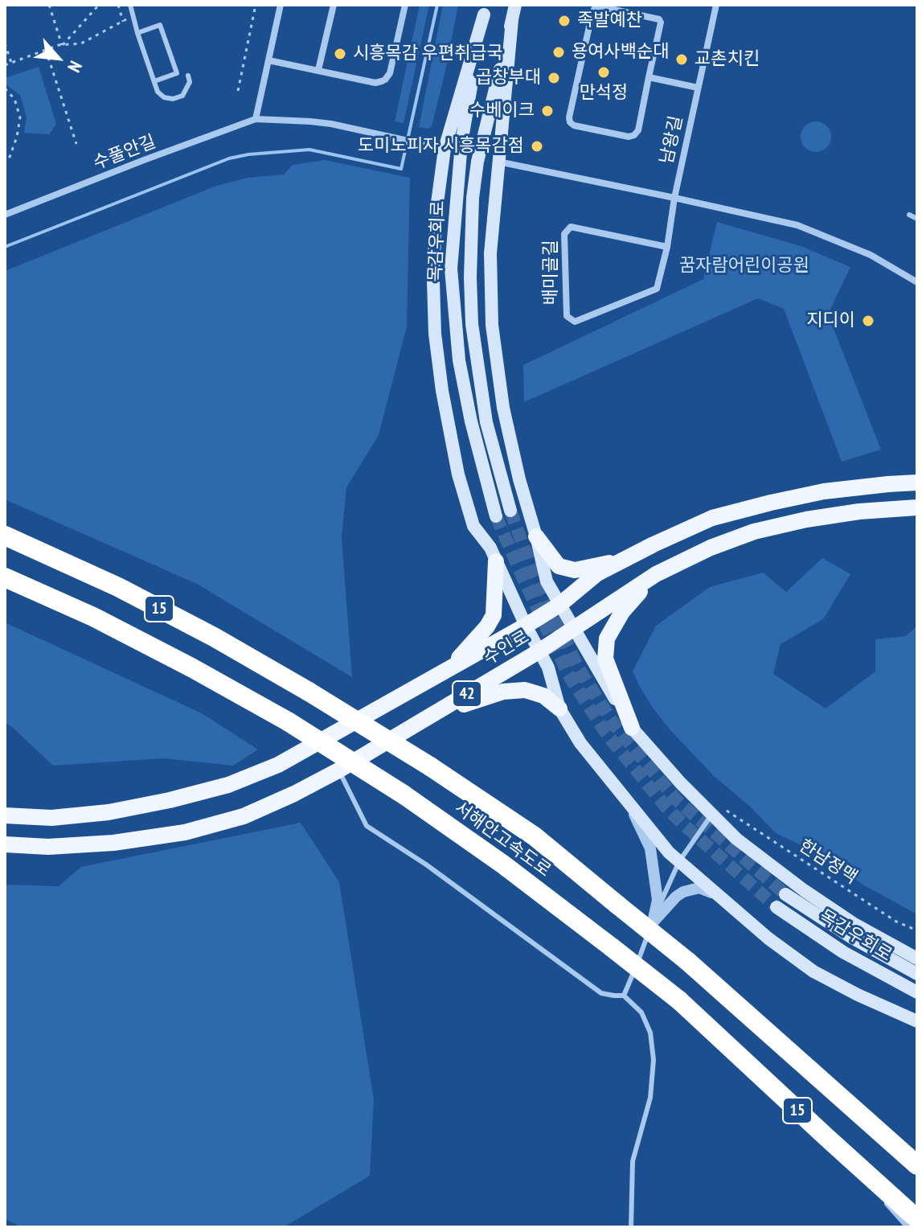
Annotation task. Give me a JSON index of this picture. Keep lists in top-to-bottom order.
{
  "streets": {
    "highway": ["15", "서해안고속도로"],
    "main road": ["목감우회로", "수인로", "42"],
    "street": ["남왕길", "수풀안길", "배미골길"],
    "path": ["한남정맥"]
  },
  "crossings": [
    ["남왕길", "배미골길"]
  ],
  "parks": ["꿈자람어린이공원"],
  "places": [
    "족발예찬",
    "용여사백순대",
    "시흥목감 우편취급국",
    "교촌치킨",
    "만석정",
    "곱창부대",
    "수베이크",
    "도미노피자 시흥목감점",
    "지디이"
  ],
  "north": "bottom right"
}
